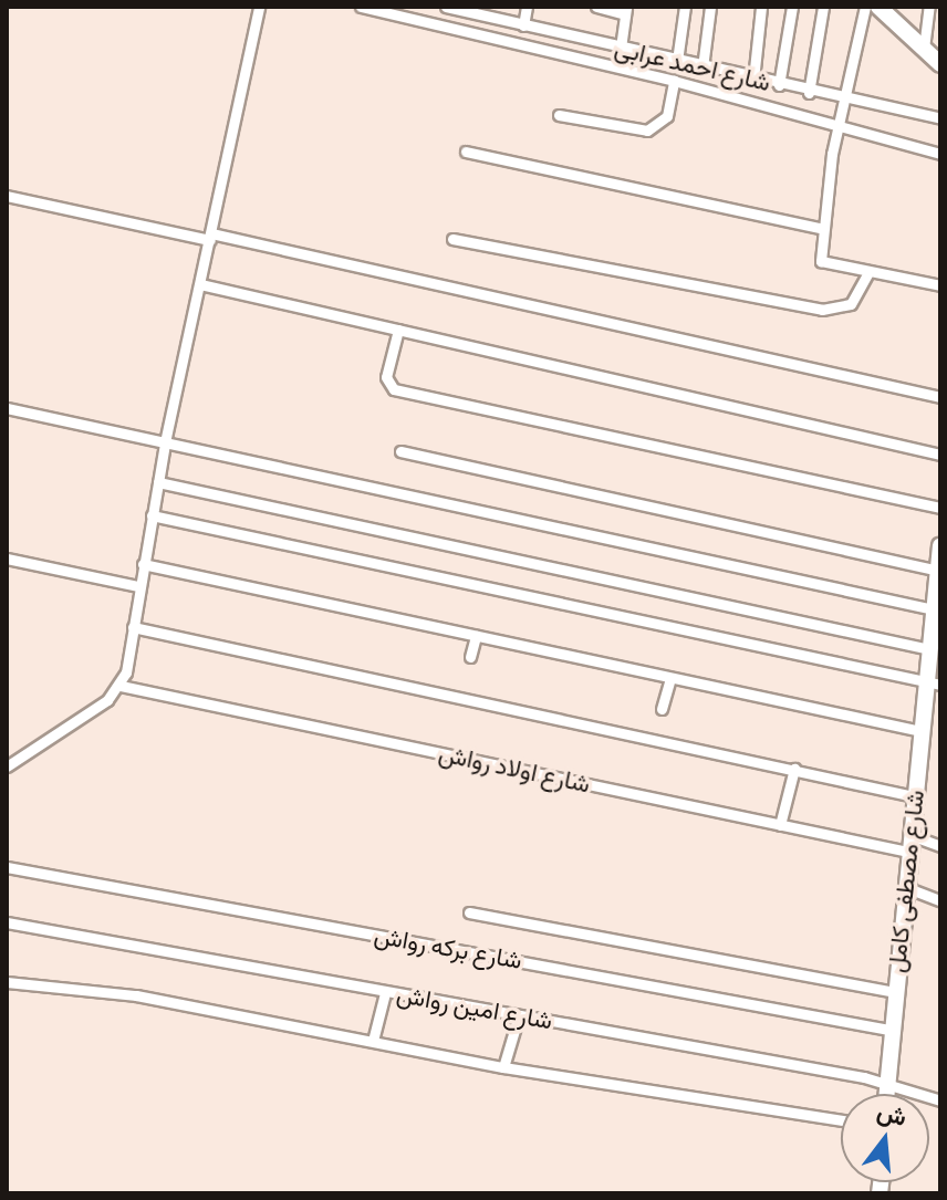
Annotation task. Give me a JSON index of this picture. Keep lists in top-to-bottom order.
{
  "streets": {
    "street": [
      "شارع احمد عرابى",
      "شارع اولاد رواش",
      "شارع مصطفى كامل",
      "شارع بركه رواش",
      "شارع امين رواش"
    ]
  },
  "crossings": [
    ["شارع اولاد رواش", "شارع مصطفى كامل"],
    ["شارع مصطفى كامل", "شارع بركه رواش"],
    ["شارع مصطفى كامل", "شارع امين رواش"]
  ],
  "north": "top"
}
